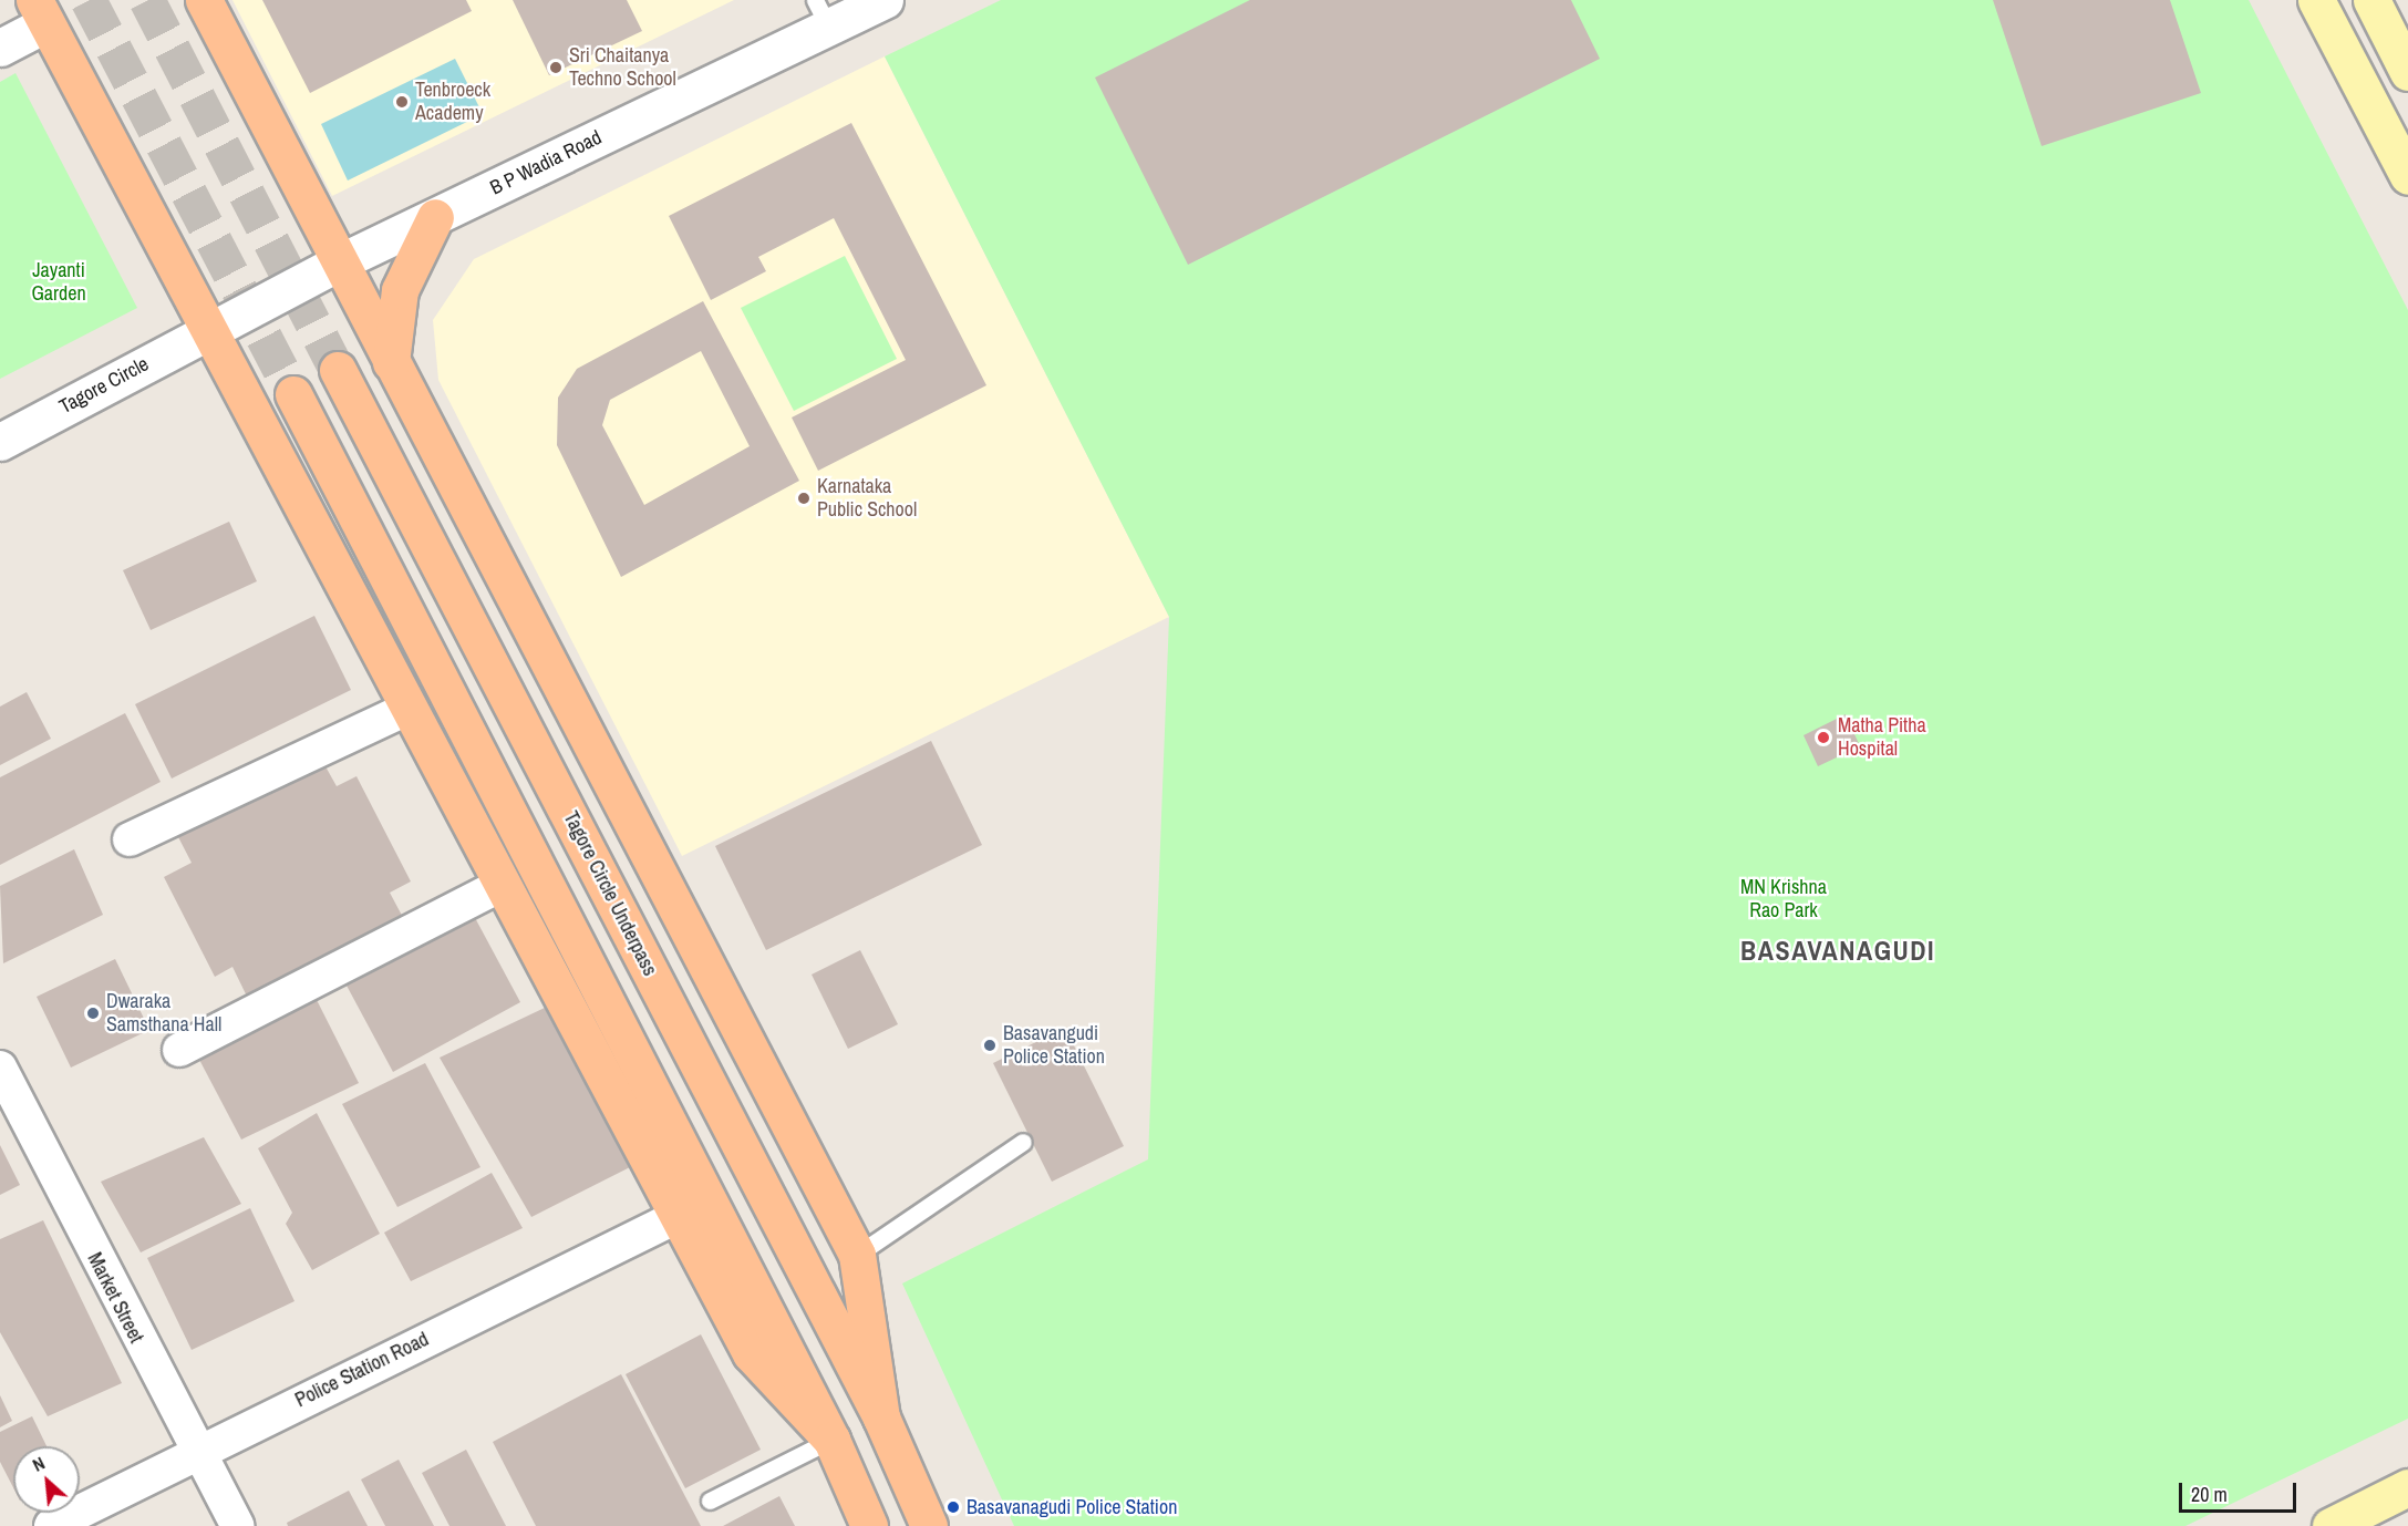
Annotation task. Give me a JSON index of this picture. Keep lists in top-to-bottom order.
{
  "streets": {
    "main road": ["Tagore Circle Underpass"],
    "street": [
      "B P Wadia Road",
      "Tagore Circle",
      "Market Street",
      "Police Station Road"
    ]
  },
  "crossings": [
    ["B P Wadia Road", "Tagore Circle"],
    ["Market Street", "Police Station Road"]
  ],
  "districts": ["BASAVANAGUDI"],
  "parks": ["Jayanti Garden", "MN Krishna Rao Park"],
  "places": [
    "Sri Chaitanya Techno School",
    "Tenbroeck Academy",
    "Karnataka Public School",
    "Matha Pitha Hospital",
    "Dwaraka Samsthana Hall",
    "Basavangudi Police Station",
    "Basavanagudi Police Station"
  ],
  "scale_bar": "20 m",
  "north": "top left"
}
